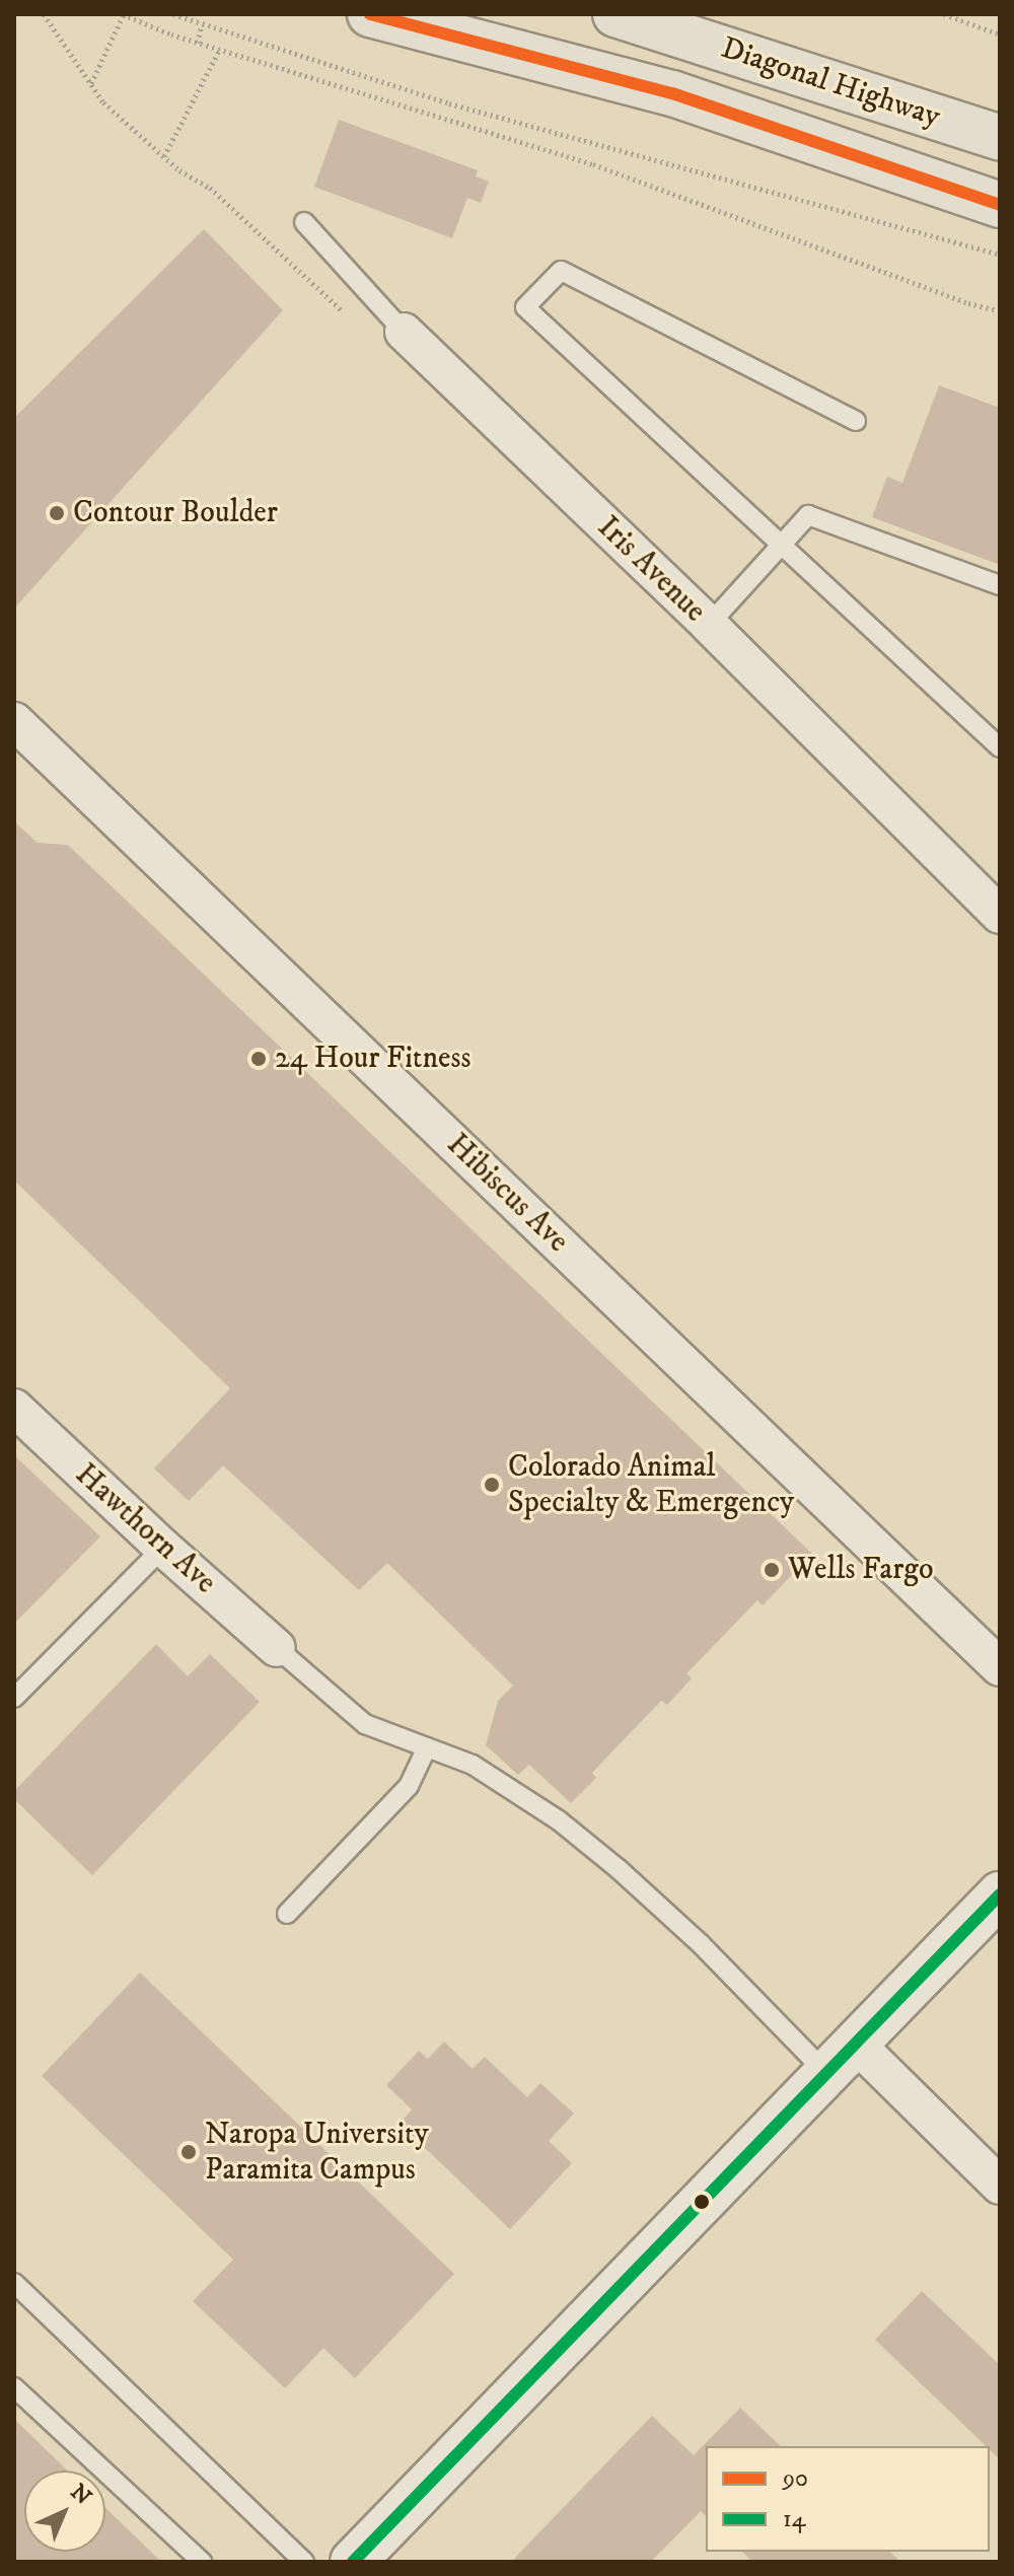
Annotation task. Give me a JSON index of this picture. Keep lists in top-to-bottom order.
{
  "streets": {
    "highway": ["Diagonal Highway"],
    "street": ["Iris Avenue", "Hibiscus Ave", "Hawthorn Ave"]
  },
  "places": [
    "Contour Boulder",
    "24 Hour Fitness",
    "Colorado Animal Specialty & Emergency",
    "Wells Fargo",
    "Naropa University Paramita Campus"
  ],
  "lines": ["transit line 90", "transit line 14"],
  "legend": ["90", "14"],
  "north": "top right"
}
